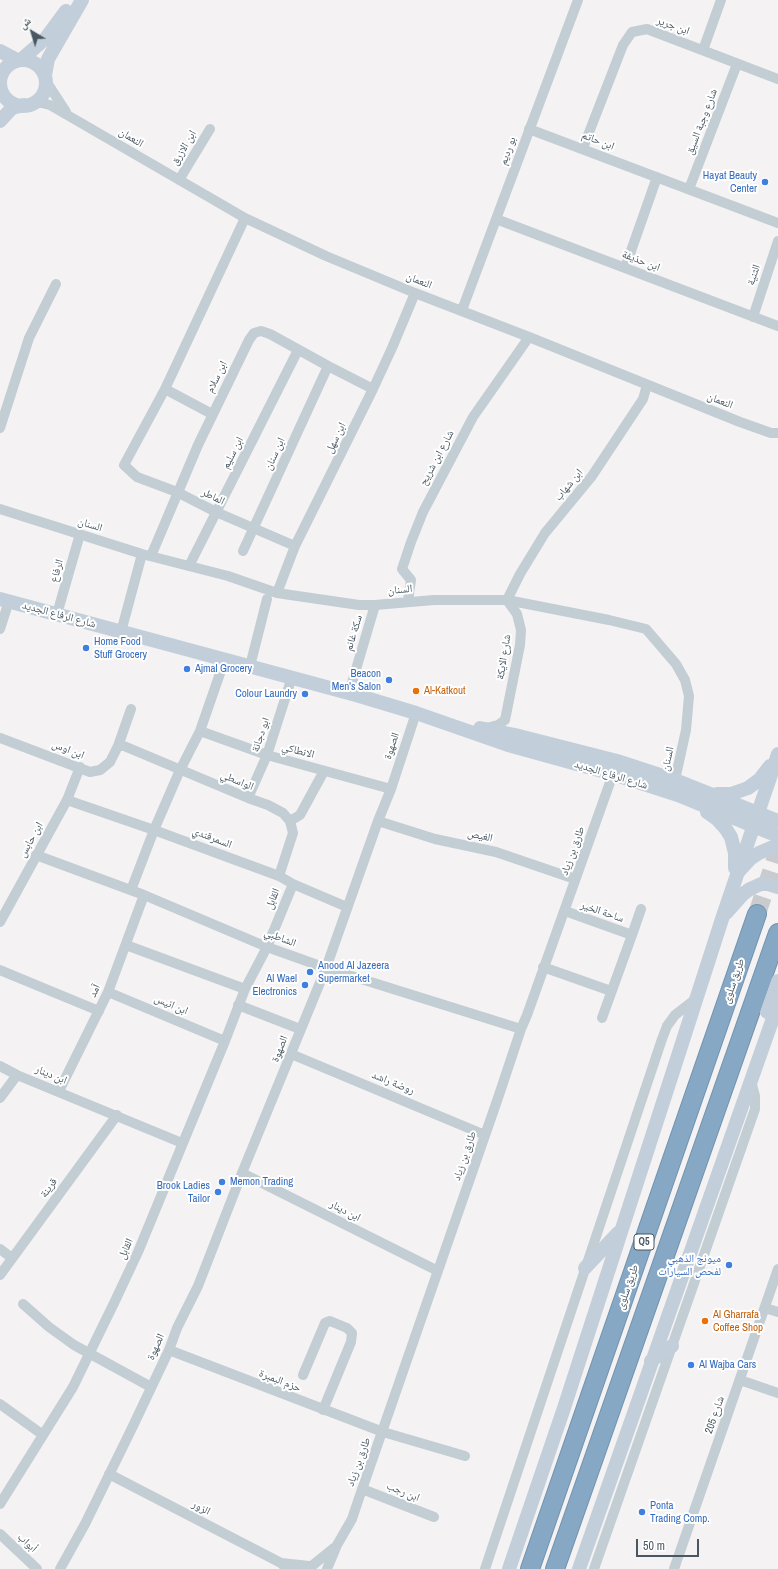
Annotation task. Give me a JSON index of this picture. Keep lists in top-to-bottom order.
{
  "streets": {
    "highway": ["طريق سلوى", "Q5"],
    "main road": ["شارع الرفاع الجديد"],
    "street": [
      "ابن جرير",
      "شارع وجبة السيق",
      "النعمان",
      "ابن حاتم",
      "ابن الازرق",
      "بو رديم",
      "ابن حذيفة",
      "الثنية",
      "ابن سلام",
      "ابن سهل",
      "ابن سليم",
      "ابن سنان",
      "شارع ابن شريح",
      "ابن شهاب",
      "الماطر",
      "السنان",
      "الرفاع",
      "سكة غانم",
      "شارع الايكة",
      "ابو دجانة",
      "الصهوة",
      "ابن اوس",
      "الانطاكي",
      "الواسطي",
      "الغيص",
      "السمرقندي",
      "ابن حابس",
      "طارق بن زياد",
      "القابل",
      "ساحة الخير",
      "الشاطبي",
      "آمد",
      "ابن انيس",
      "ابن دينار",
      "روضة راشد",
      "قرينة",
      "حزم البمبرة",
      "شارع 205",
      "ابن رجب",
      "الزور",
      "أبواب"
    ]
  },
  "crossings": [
    ["ابن جرير", "شارع وجبة السيق"],
    ["ابن جرير", "ابن حاتم"],
    ["شارع وجبة السيق", "ابن حاتم"],
    ["النعمان", "ابن الازرق"],
    ["النعمان", "بو رديم"],
    ["النعمان", "ابن سهل"],
    ["النعمان", "شارع ابن شريح"],
    ["النعمان", "ابن شهاب"],
    ["ابن حاتم", "بو رديم"],
    ["بو رديم", "ابن حذيفة"],
    ["ابن حذيفة", "الثنية"],
    ["ابن سلام", "ابن سهل"],
    ["ابن سلام", "ابن سليم"],
    ["ابن سلام", "ابن سنان"],
    ["ابن سلام", "الماطر"],
    ["ابن سلام", "السنان"],
    ["ابن سلام", "شارع الرفاع الجديد"],
    ["ابن سهل", "الماطر"],
    ["ابن سهل", "السنان"],
    ["ابن سليم", "الماطر"],
    ["ابن سليم", "السنان"],
    ["ابن سنان", "الماطر"],
    ["شارع ابن شريح", "السنان"],
    ["ابن شهاب", "السنان"],
    ["ابن شهاب", "شارع الايكة"],
    ["السنان", "الرفاع"],
    ["السنان", "شارع الرفاع الجديد"],
    ["السنان", "سكة غانم"],
    ["السنان", "شارع الايكة"],
    ["الرفاع", "شارع الرفاع الجديد"],
    ["شارع الرفاع الجديد", "سكة غانم"],
    ["شارع الرفاع الجديد", "ابو دجانة"],
    ["شارع الرفاع الجديد", "الصهوة"],
    ["شارع الرفاع الجديد", "طارق بن زياد"],
    ["ابو دجانة", "الانطاكي"],
    ["ابو دجانة", "الواسطي"],
    ["الصهوة", "الانطاكي"],
    ["الصهوة", "الغيص"],
    ["الصهوة", "السمرقندي"],
    ["الصهوة", "الشاطبي"],
    ["الصهوة", "ابن دينار"],
    ["الصهوة", "روضة راشد"],
    ["الصهوة", "حزم البمبرة"],
    ["الصهوة", "الزور"],
    ["ابن اوس", "الواسطي"],
    ["ابن اوس", "ابن حابس"],
    ["الغيص", "طارق بن زياد"],
    ["السمرقندي", "ابن حابس"],
    ["السمرقندي", "القابل"],
    ["ابن حابس", "الشاطبي"],
    ["طارق بن زياد", "ساحة الخير"],
    ["طارق بن زياد", "الشاطبي"],
    ["طارق بن زياد", "ابن دينار"],
    ["طارق بن زياد", "روضة راشد"],
    ["طارق بن زياد", "حزم البمبرة"],
    ["طارق بن زياد", "ابن رجب"],
    ["طارق بن زياد", "الزور"],
    ["القابل", "الشاطبي"],
    ["القابل", "ابن انيس"],
    ["القابل", "ابن دينار"],
    ["الشاطبي", "آمد"],
    ["آمد", "ابن انيس"],
    ["آمد", "ابن دينار"],
    ["ابن دينار", "قرينة"]
  ],
  "places": [
    "Hayat Beauty Center",
    "Home Food Stuff Grocery",
    "Ajmal Grocery",
    "Beacon Men's Salon",
    "Al-Katkout",
    "Colour Laundry",
    "Anood Al Jazeera Supermarket",
    "Al Wael Electronics",
    "Memon Trading",
    "Brook Ladies Tailor",
    "ميونج الذهبي لفحص السيارات",
    "Al Gharrafa Coffee Shop",
    "Al Wajba Cars",
    "Ponta Trading Comp."
  ],
  "scale_bar": "50 m",
  "north": "top left"
}
